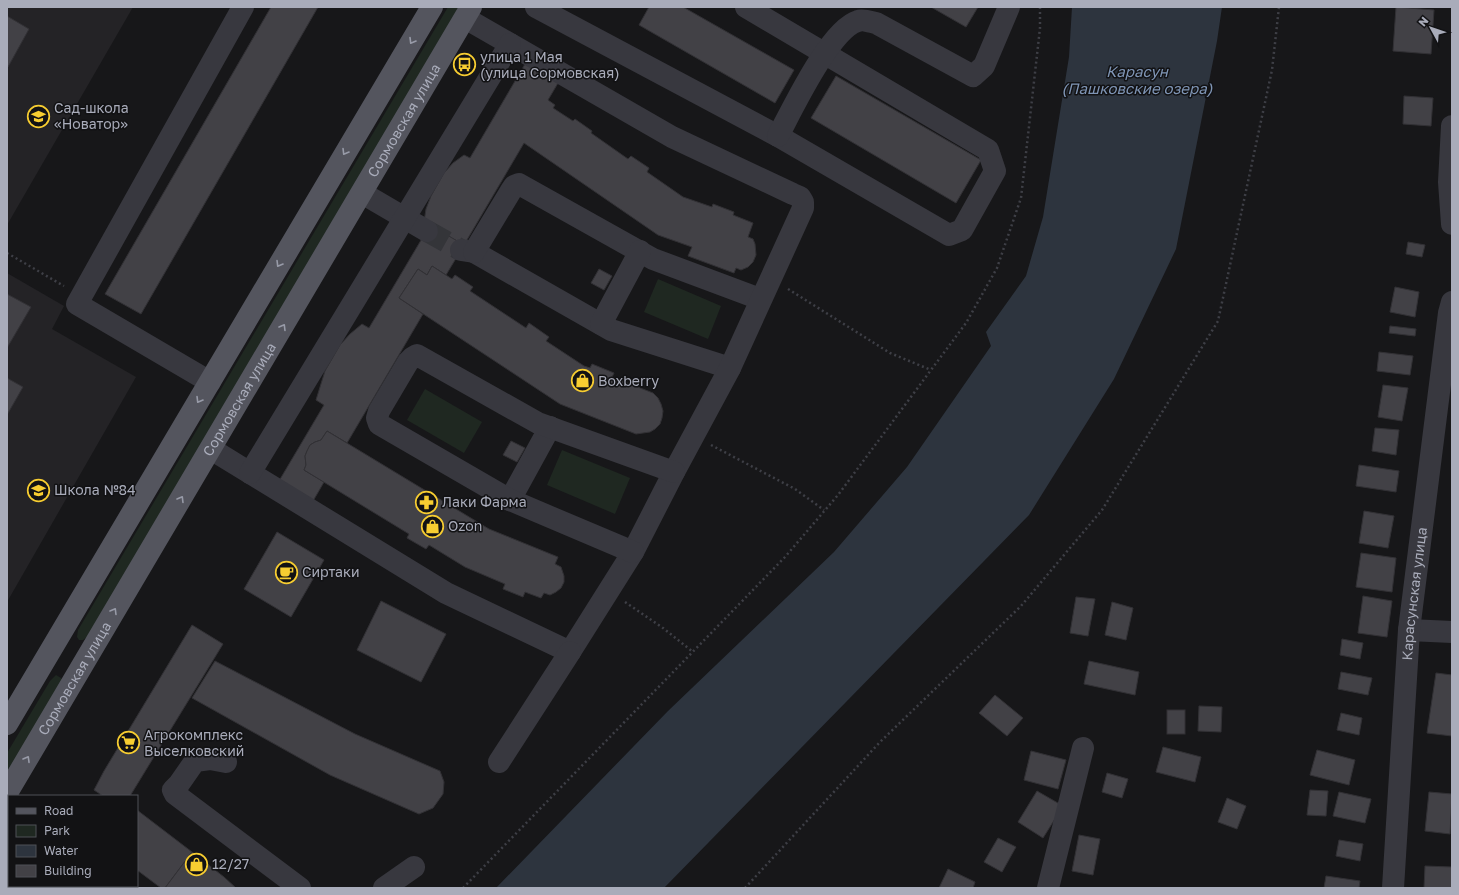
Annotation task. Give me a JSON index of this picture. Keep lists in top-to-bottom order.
{
  "streets": {
    "main road": ["Сормовская улица"],
    "street": ["Карасунская улица"]
  },
  "water": ["Карасун (Пашковские озера)"],
  "places": {
    "bus stop": ["улица 1 Мая (улица Сормовская)"],
    "school or university": ["Сад-школа «Новатор»", "Школа №84"],
    "shop": ["Boxberry", "Ozon", "12/27"],
    "pharmacy": ["Лаки Фарма"],
    "cafe": ["Сиртаки"],
    "supermarket": ["Агрокомплекс Выселковский"]
  },
  "legend": [
    "Road",
    "Park",
    "Water",
    "Building"
  ],
  "north": "top left"
}
